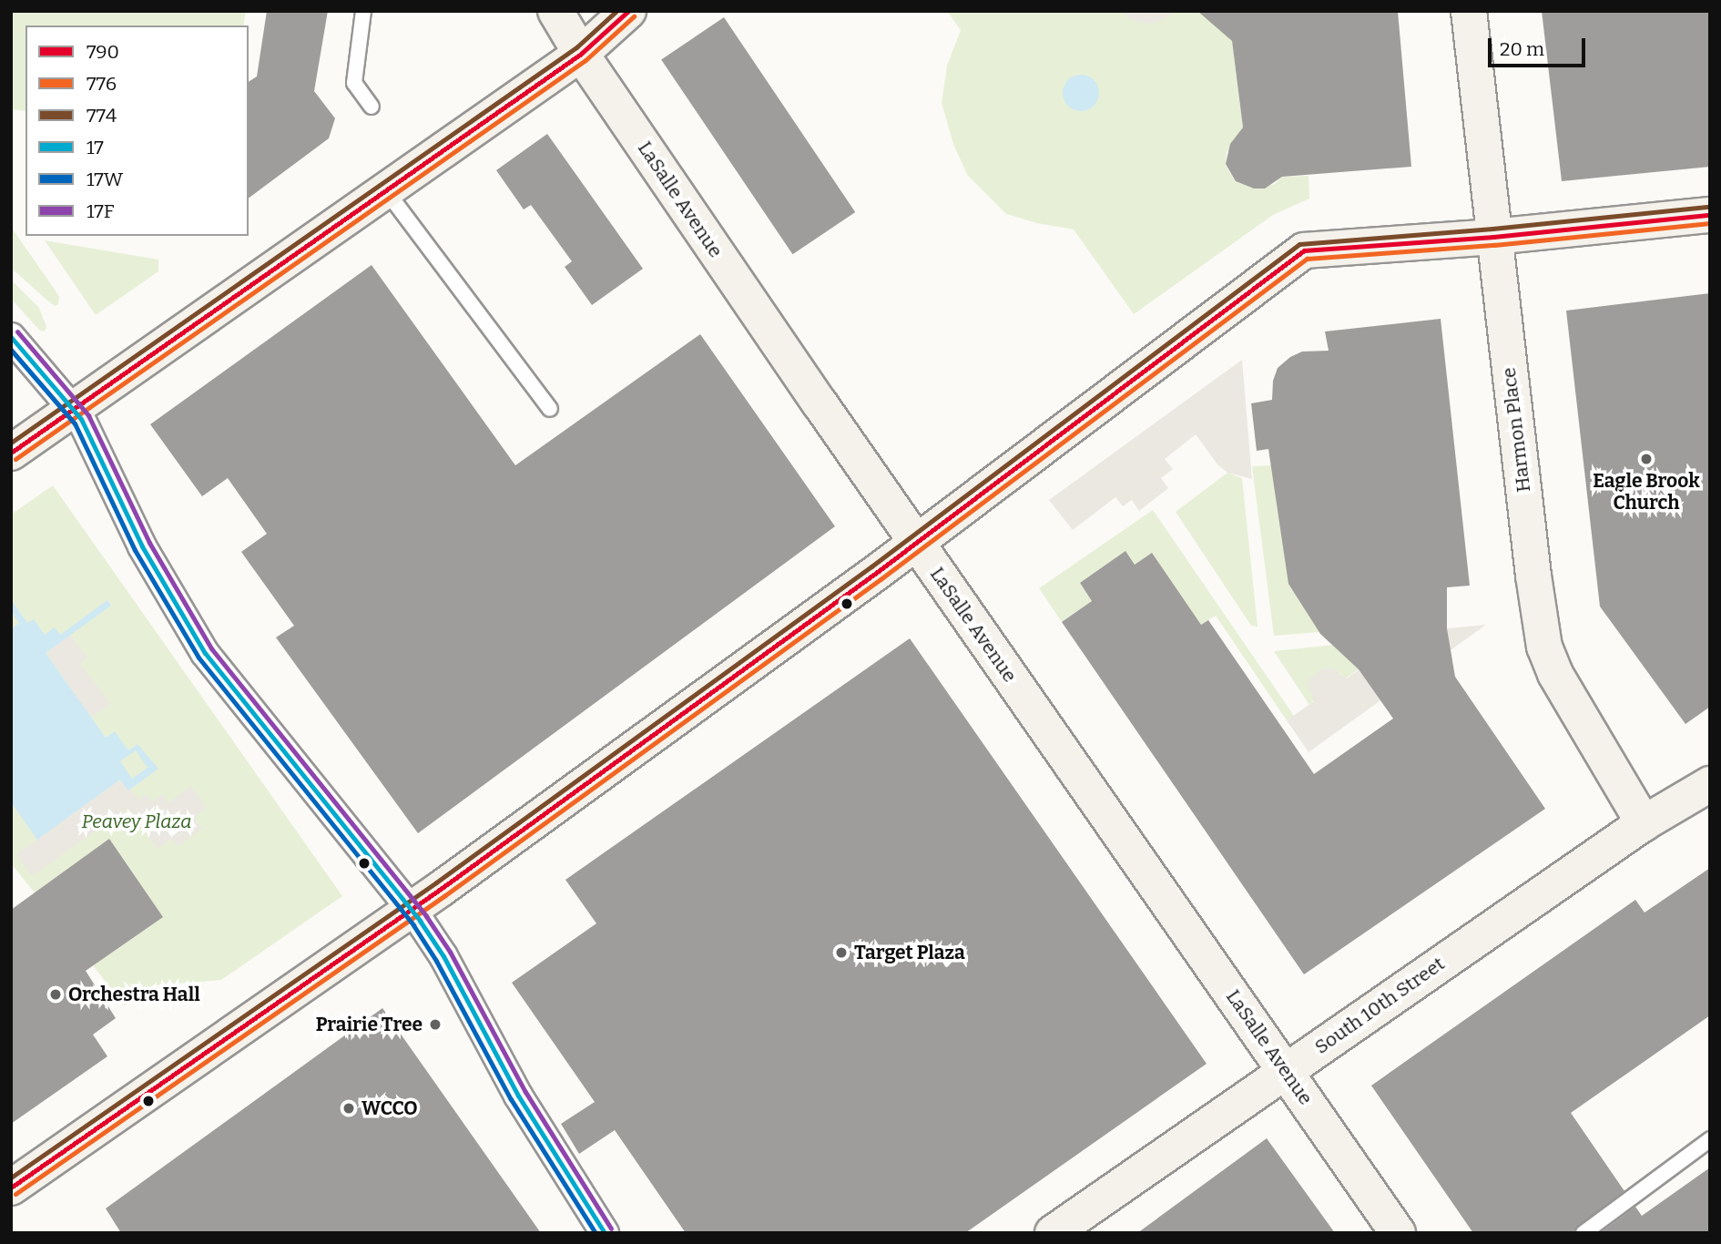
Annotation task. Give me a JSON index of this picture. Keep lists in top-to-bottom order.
{
  "streets": {
    "street": ["LaSalle Avenue", "Harmon Place", "South 10th Street"]
  },
  "crossings": [
    ["LaSalle Avenue", "South 10th Street"],
    ["Harmon Place", "South 10th Street"]
  ],
  "parks": ["Peavey Plaza"],
  "places": [
    "Eagle Brook Church",
    "Target Plaza",
    "Orchestra Hall",
    "Prairie Tree",
    "WCCO"
  ],
  "lines": [
    "transit line 790",
    "transit line 774",
    "transit line 776",
    "transit line 17F",
    "transit line 17",
    "transit line 17W"
  ],
  "legend": [
    "790",
    "776",
    "774",
    "17",
    "17W",
    "17F"
  ],
  "scale_bar": "20 m"
}
